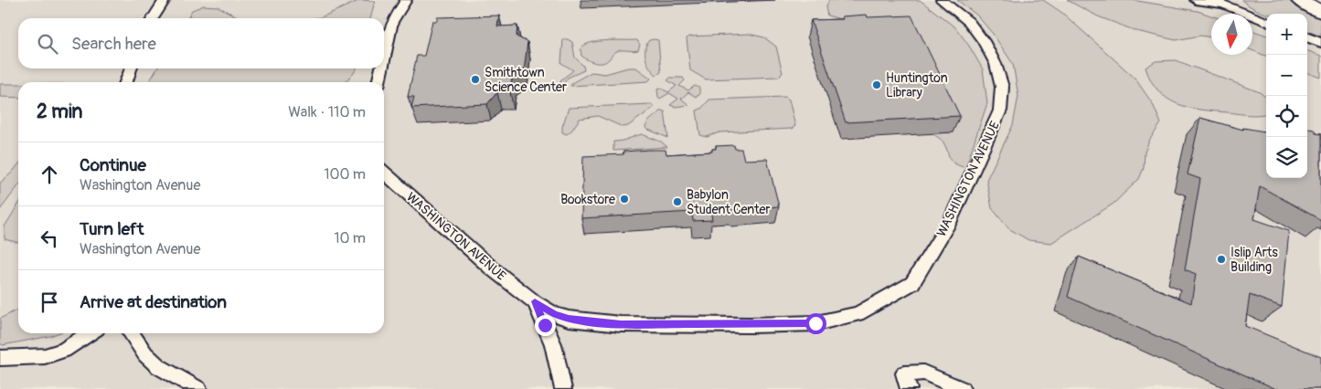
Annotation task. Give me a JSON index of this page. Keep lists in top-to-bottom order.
{
  "streets": {
    "street": ["WASHINGTON AVENUE"]
  },
  "places": [
    "Smithtown Science Center",
    "Huntington Library",
    "Bookstore",
    "Babylon Student Center",
    "Islip Arts Building"
  ],
  "north": "bottom",
  "page": {
    "map_buttons": ["+", "−"],
    "search": "Search here",
    "heading": ["2 min", "Walk · 110 m"],
    "list": [
      ["Continue", "Washington Avenue", "100 m"],
      ["Turn left", "Washington Avenue", "10 m"],
      "Arrive at destination"
    ]
  }
}
